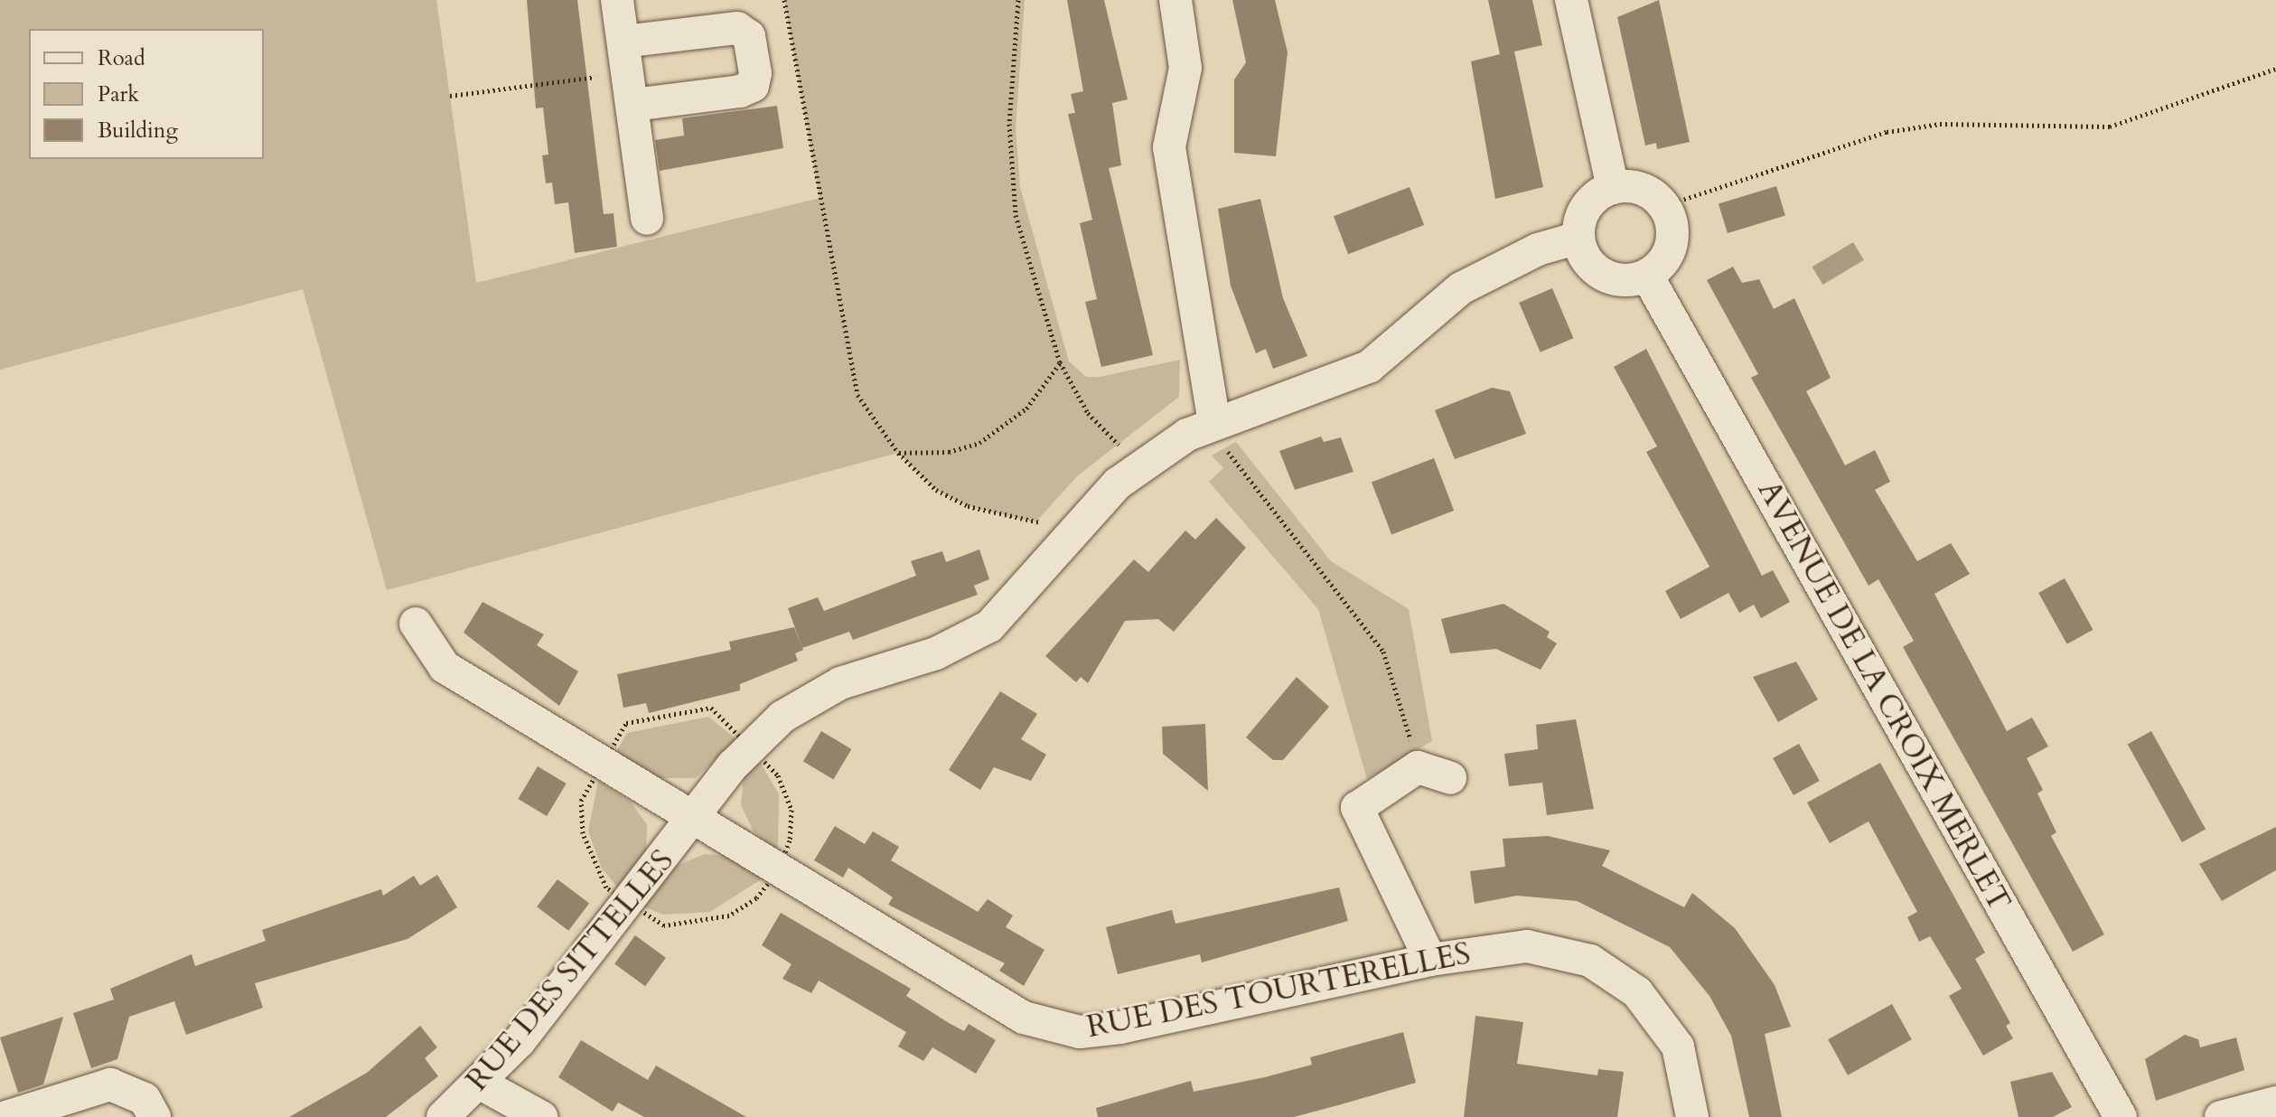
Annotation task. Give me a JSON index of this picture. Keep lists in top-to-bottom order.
{
  "streets": {
    "street": ["AVENUE DE LA CROIX MERLET", "RUE DES SITTELLES", "RUE DES TOURTERELLES"]
  },
  "crossings": [
    ["AVENUE DE LA CROIX MERLET", "RUE DES SITTELLES"],
    ["RUE DES SITTELLES", "RUE DES TOURTERELLES"]
  ],
  "legend": ["Road", "Park", "Building"]
}
